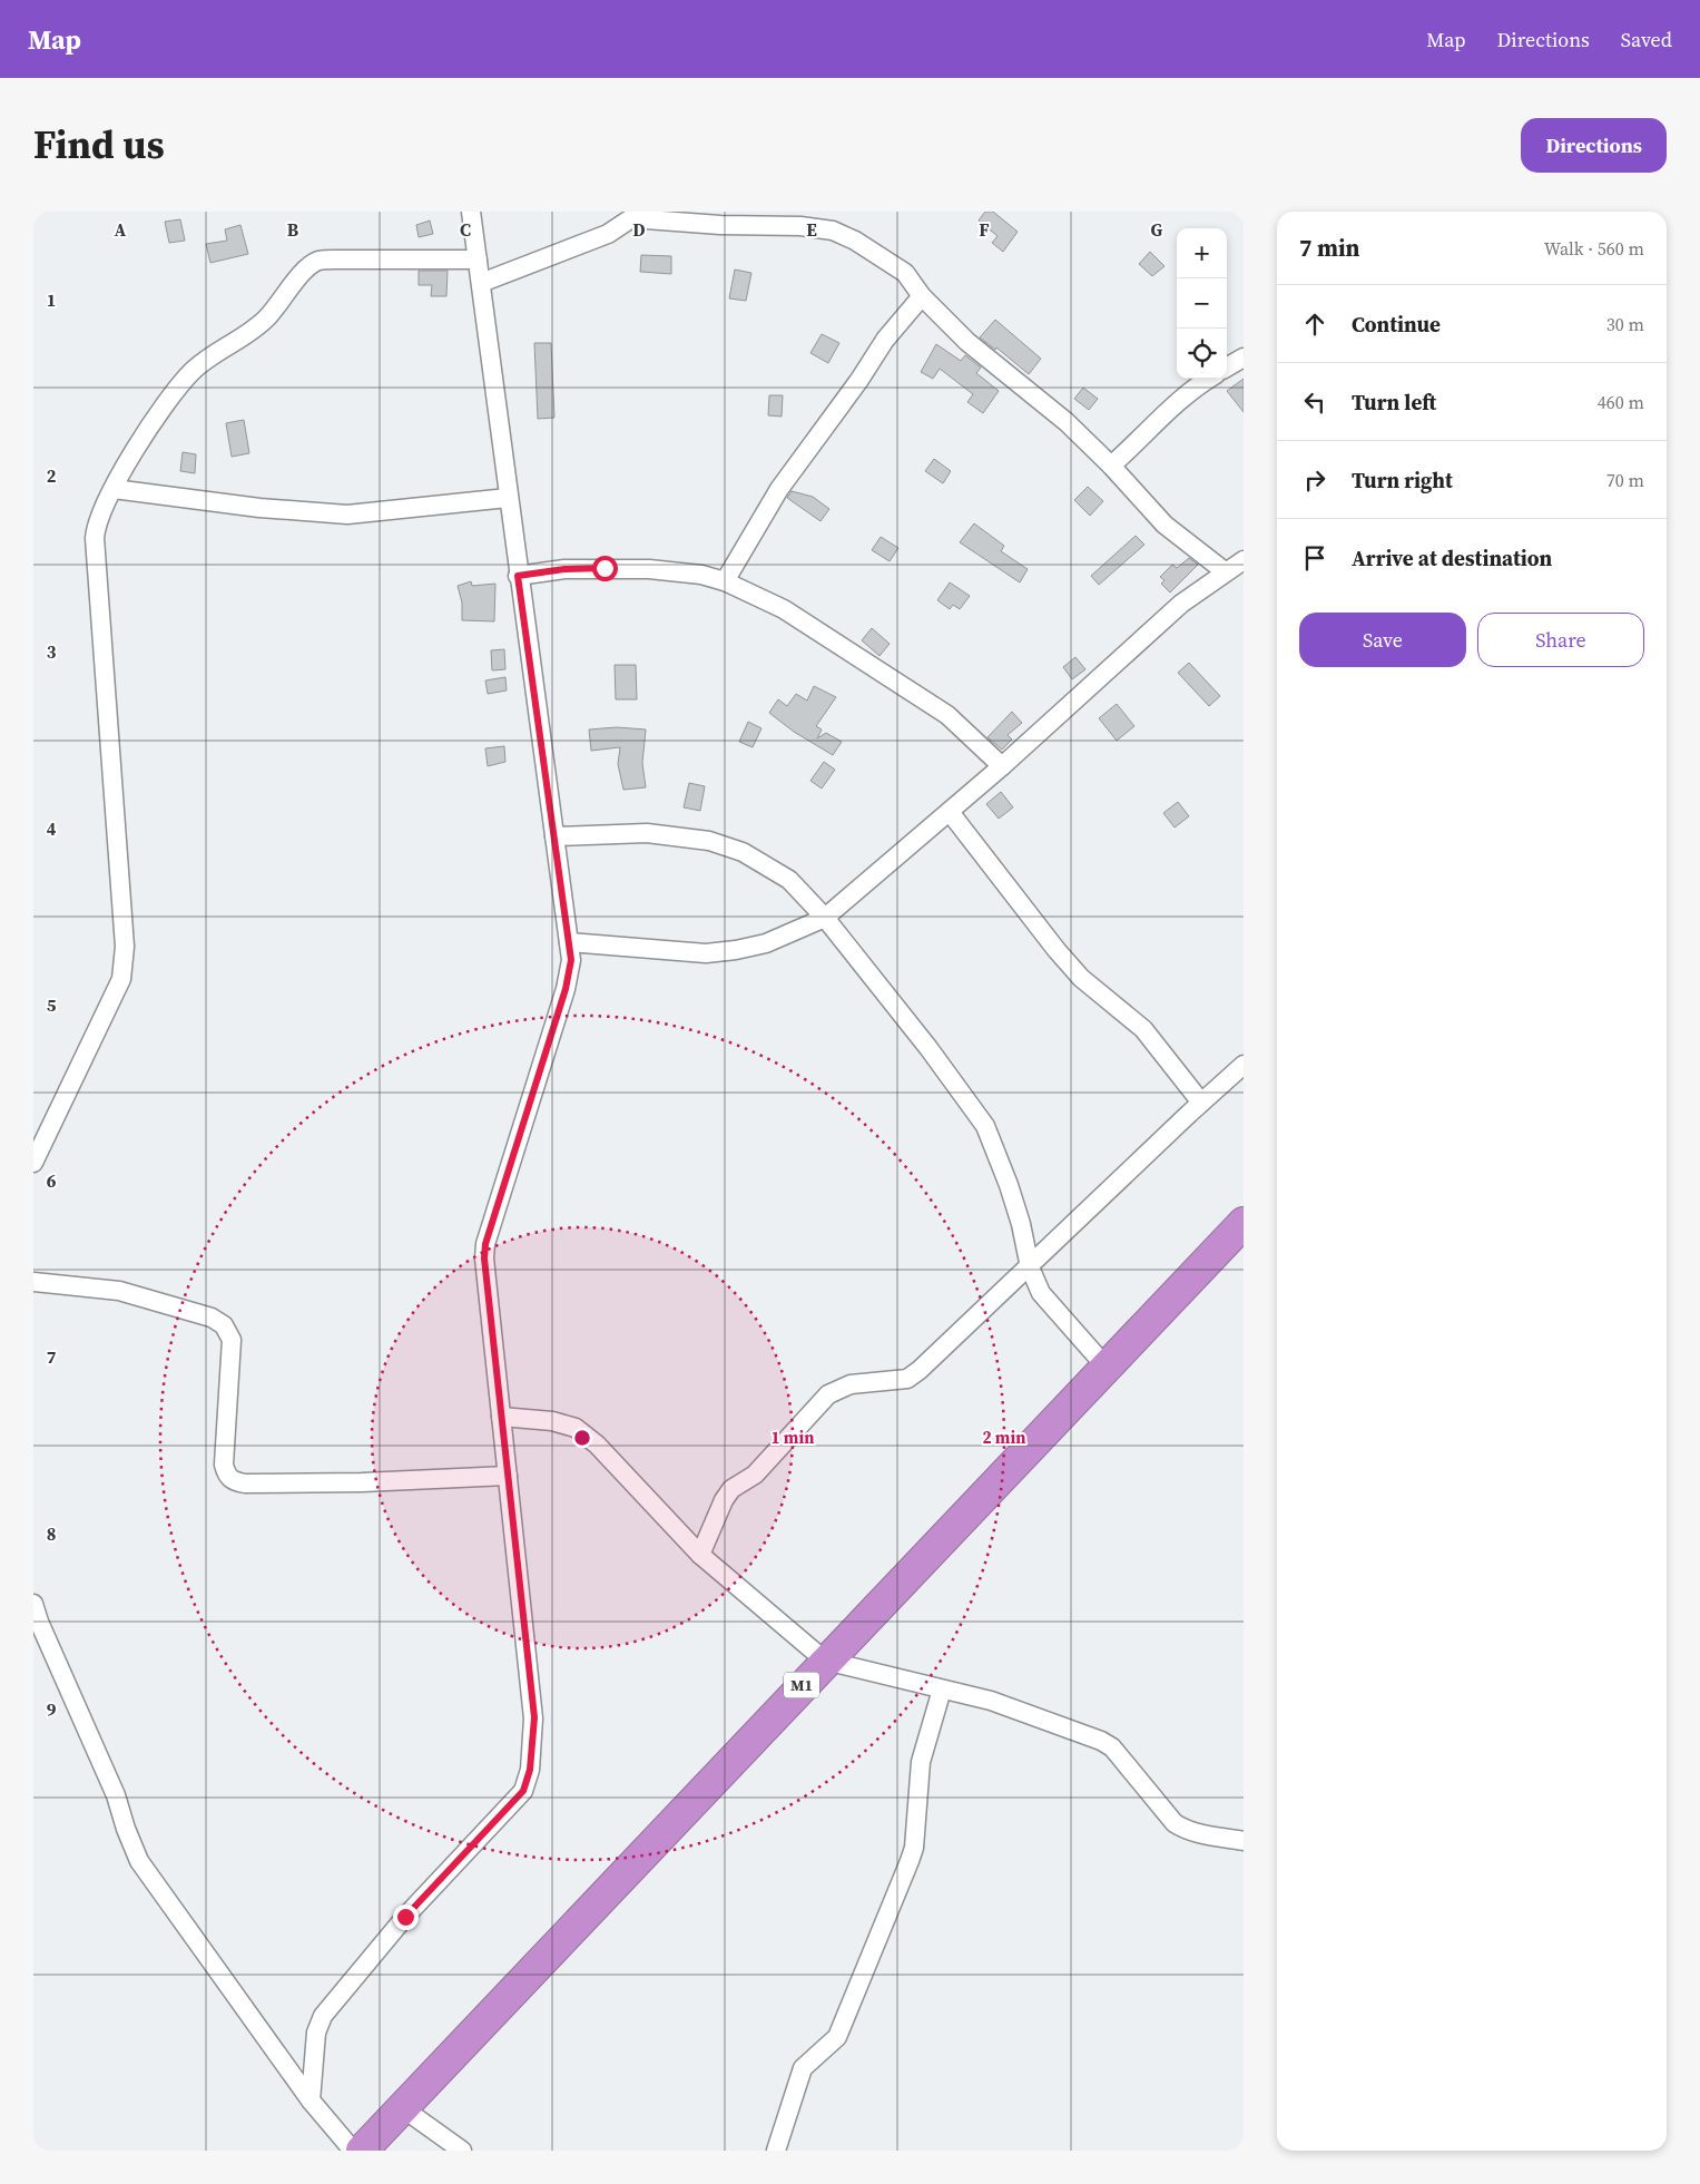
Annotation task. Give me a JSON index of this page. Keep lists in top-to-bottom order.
{
  "streets": {
    "highway": ["M1"]
  },
  "page": {
    "header": "Map",
    "nav": ["Map", "Directions", "Saved"],
    "title": "Find us",
    "buttons": [
      "Directions",
      ["Save", "Share"]
    ],
    "heading": ["7 min", "Walk · 560 m"],
    "map_buttons": ["+", "−"],
    "list": [
      ["Continue", "30 m"],
      ["Turn left", "460 m"],
      ["Turn right", "70 m"],
      "Arrive at destination"
    ]
  },
  "grid": {
    "columns": [
      "A",
      "B",
      "C",
      "D",
      "E",
      "F",
      "G"
    ],
    "rows": [
      "1",
      "2",
      "3",
      "4",
      "5",
      "6",
      "7",
      "8",
      "9"
    ]
  },
  "rings": ["1 min", "2 min"]
}
